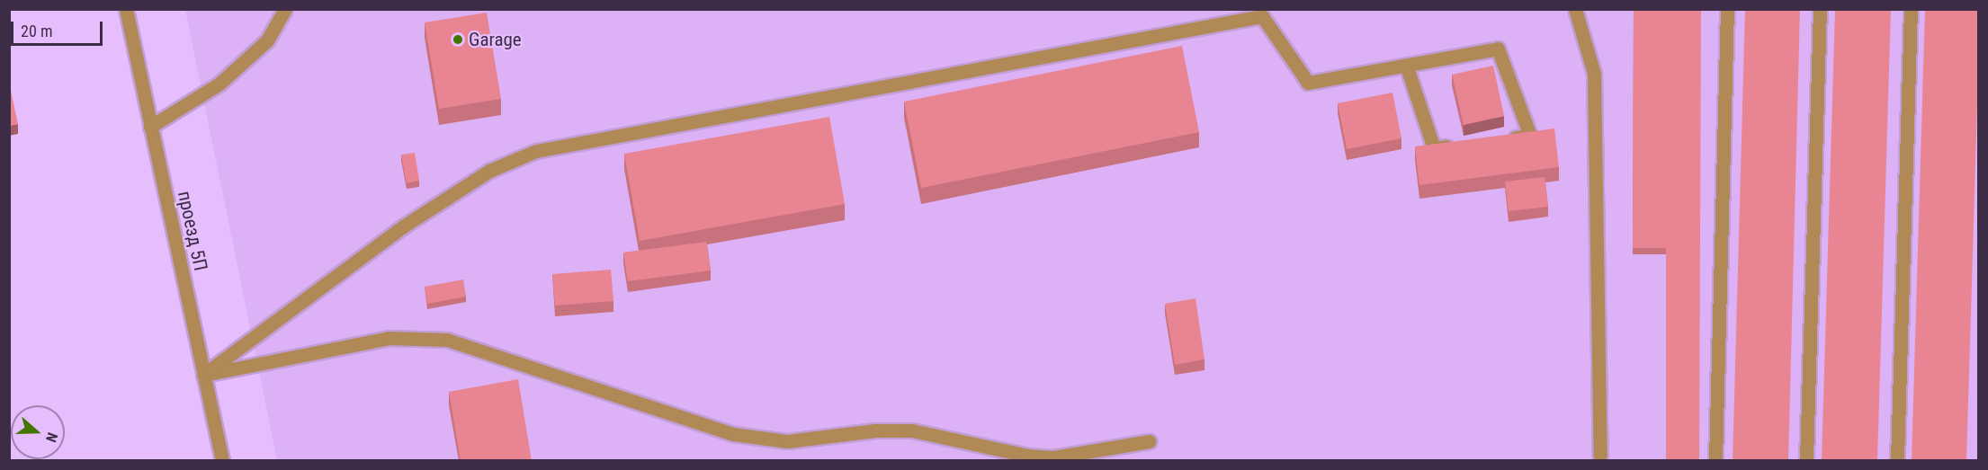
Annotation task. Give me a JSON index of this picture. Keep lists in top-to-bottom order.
{
  "streets": {
    "street": ["проезд 5П"]
  },
  "places": ["Garage"],
  "scale_bar": "20 m",
  "north": "right"
}
